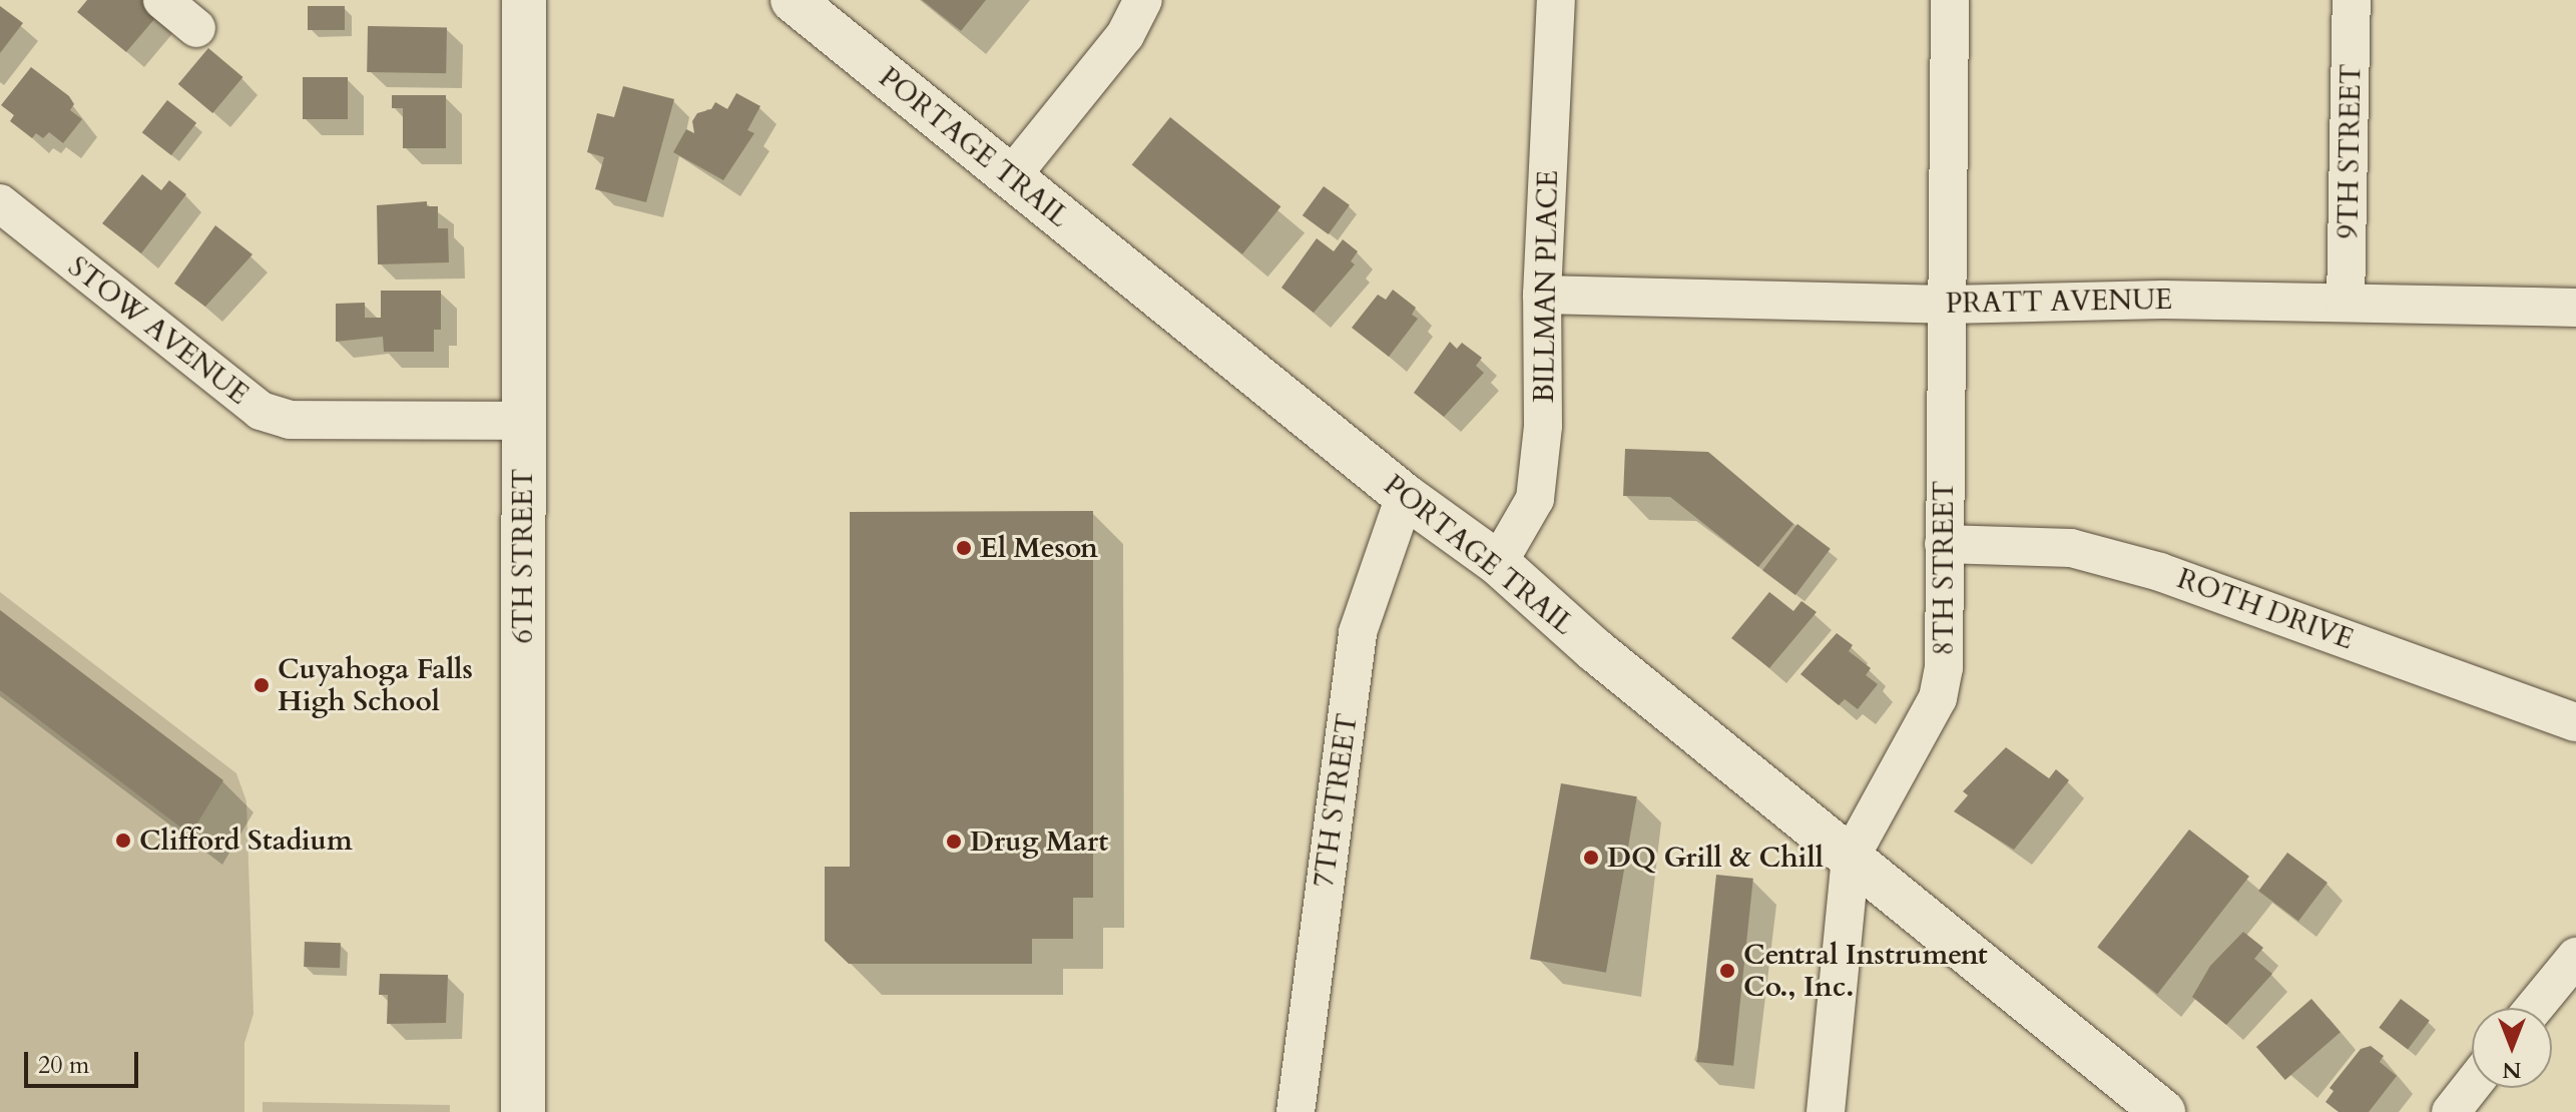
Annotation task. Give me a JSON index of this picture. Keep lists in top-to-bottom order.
{
  "streets": {
    "main road": ["PORTAGE TRAIL", "6TH STREET"],
    "street": [
      "9TH STREET",
      "BILLMAN PLACE",
      "PRATT AVENUE",
      "STOW AVENUE",
      "8TH STREET",
      "ROTH DRIVE",
      "7TH STREET"
    ]
  },
  "crossings": [
    ["PORTAGE TRAIL", "BILLMAN PLACE"],
    ["PORTAGE TRAIL", "8TH STREET"],
    ["PORTAGE TRAIL", "7TH STREET"],
    ["9TH STREET", "PRATT AVENUE"],
    ["BILLMAN PLACE", "PRATT AVENUE"],
    ["PRATT AVENUE", "8TH STREET"],
    ["STOW AVENUE", "6TH STREET"],
    ["8TH STREET", "ROTH DRIVE"]
  ],
  "places": [
    "El Meson",
    "Cuyahoga Falls High School",
    "Clifford Stadium",
    "Drug Mart",
    "DQ Grill & Chill",
    "Central Instrument Co., Inc."
  ],
  "scale_bar": "20 m",
  "north": "bottom"
}
